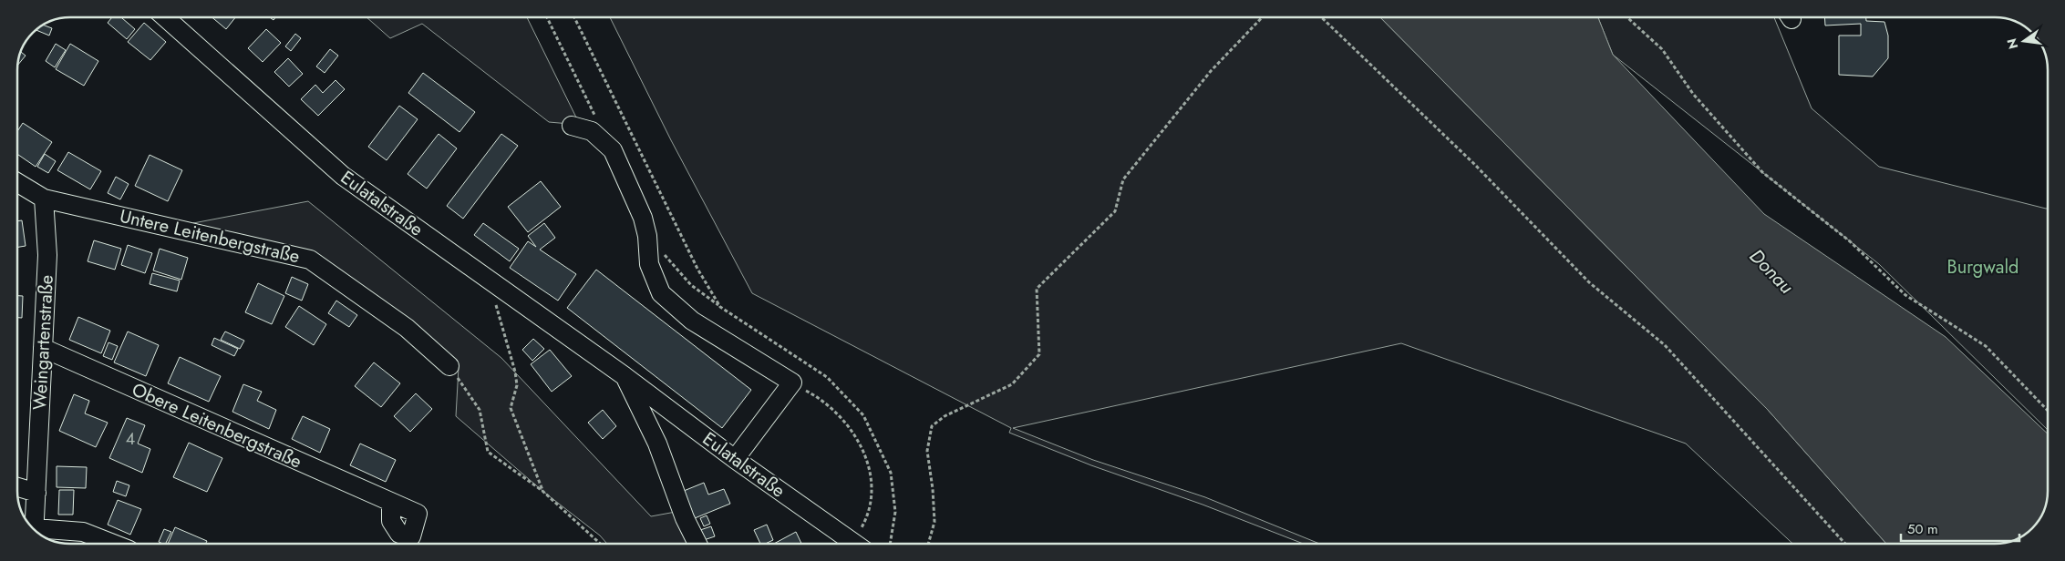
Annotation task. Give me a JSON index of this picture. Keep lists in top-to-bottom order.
{
  "streets": {
    "street": [
      "Eulatalstraße",
      "Untere Leitenbergstraße",
      "Weingartenstraße",
      "Obere Leitenbergstraße"
    ]
  },
  "crossings": [
    ["Untere Leitenbergstraße", "Weingartenstraße"],
    ["Weingartenstraße", "Obere Leitenbergstraße"]
  ],
  "water": ["Donau"],
  "parks": ["Burgwald"],
  "house_numbers": ["4"],
  "scale_bar": "50 m",
  "north": "left"
}
